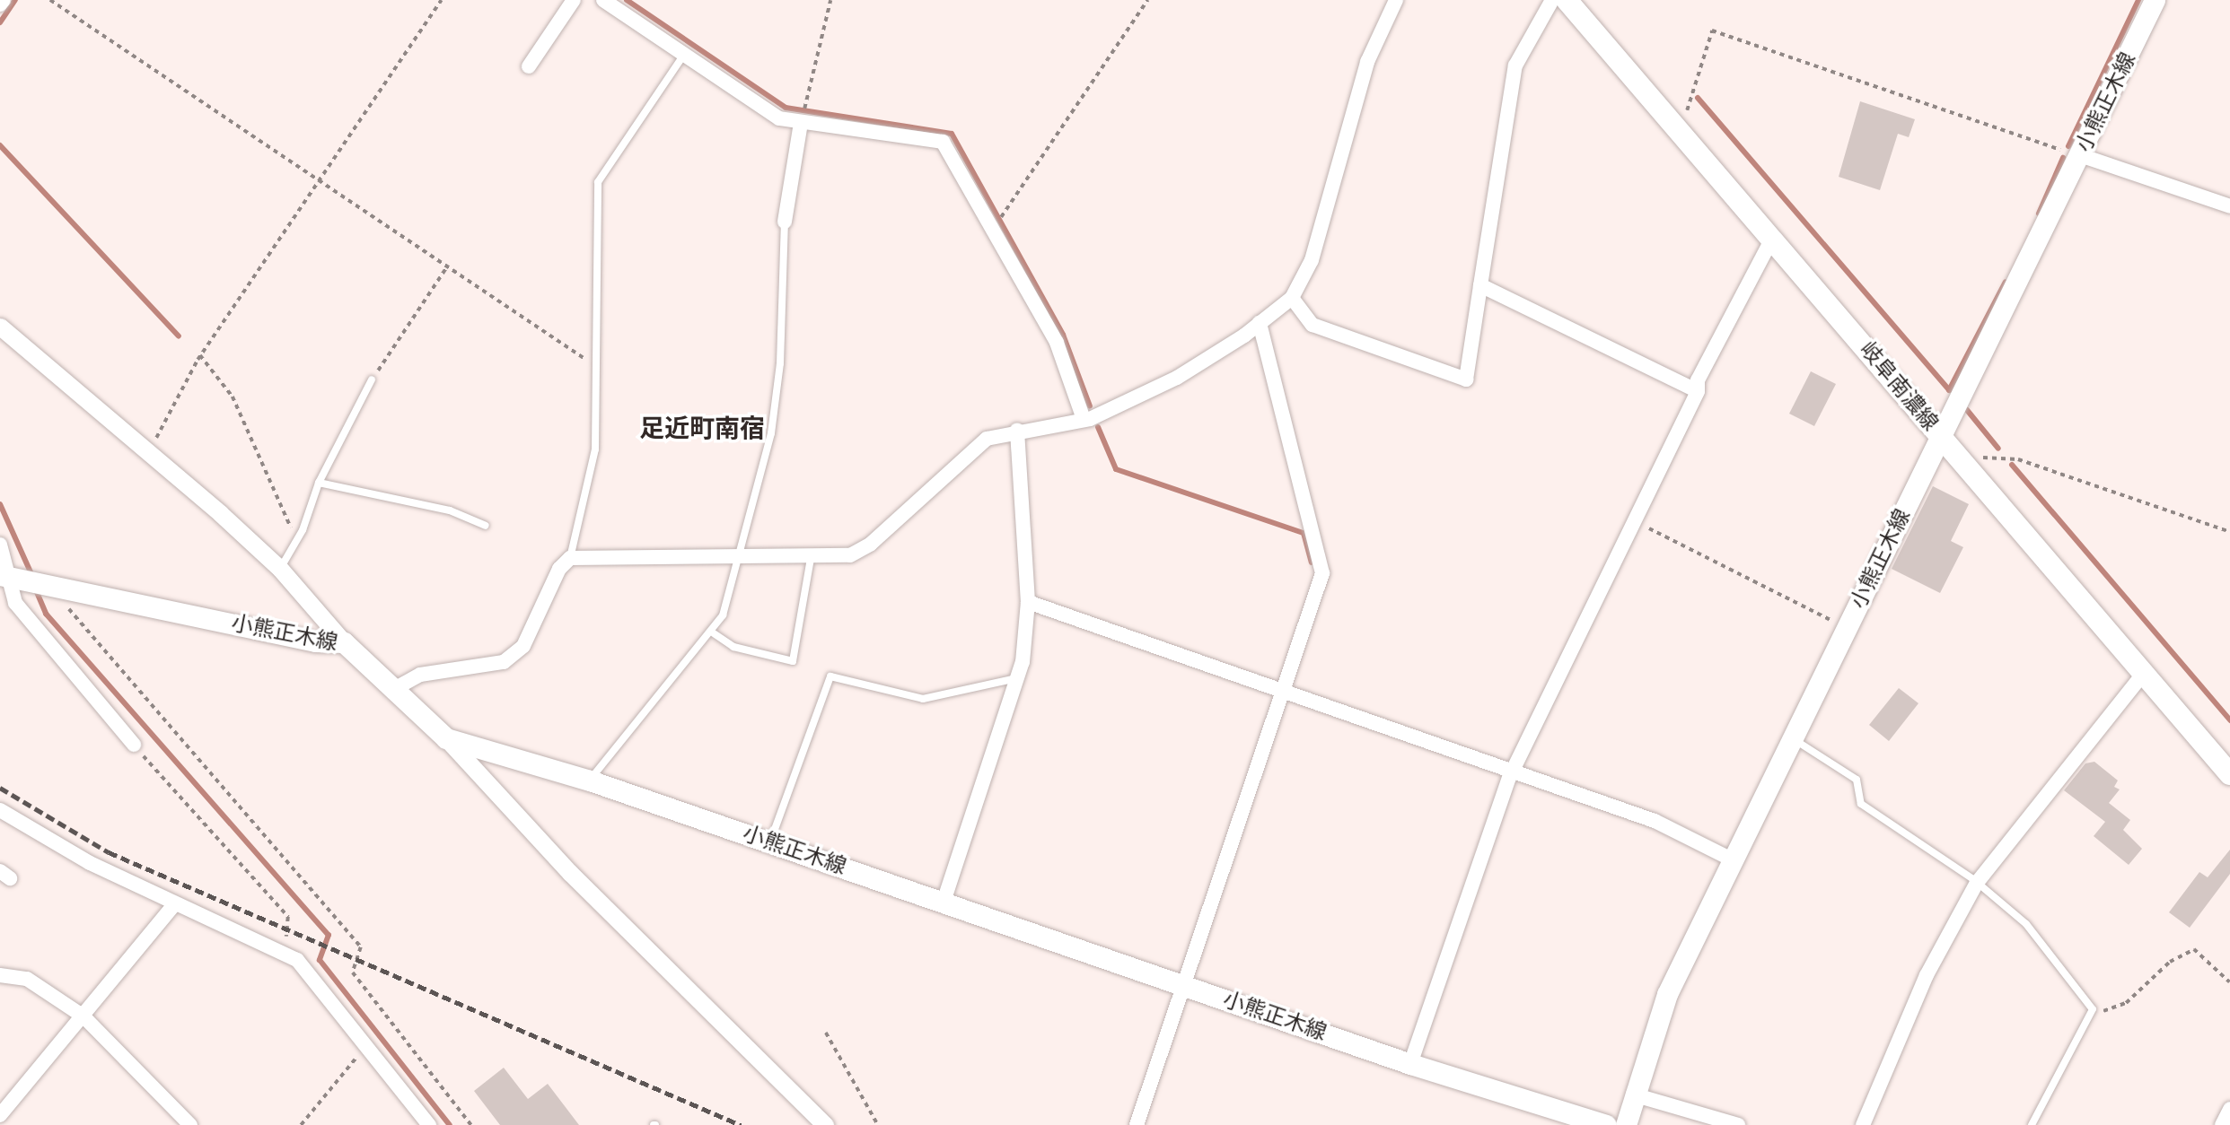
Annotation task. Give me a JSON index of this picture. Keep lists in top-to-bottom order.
{
  "streets": {
    "main road": ["小熊正木線", "岐阜南濃線"]
  },
  "crossings": [
    ["小熊正木線", "岐阜南濃線"]
  ],
  "districts": ["足近町南宿"]
}
